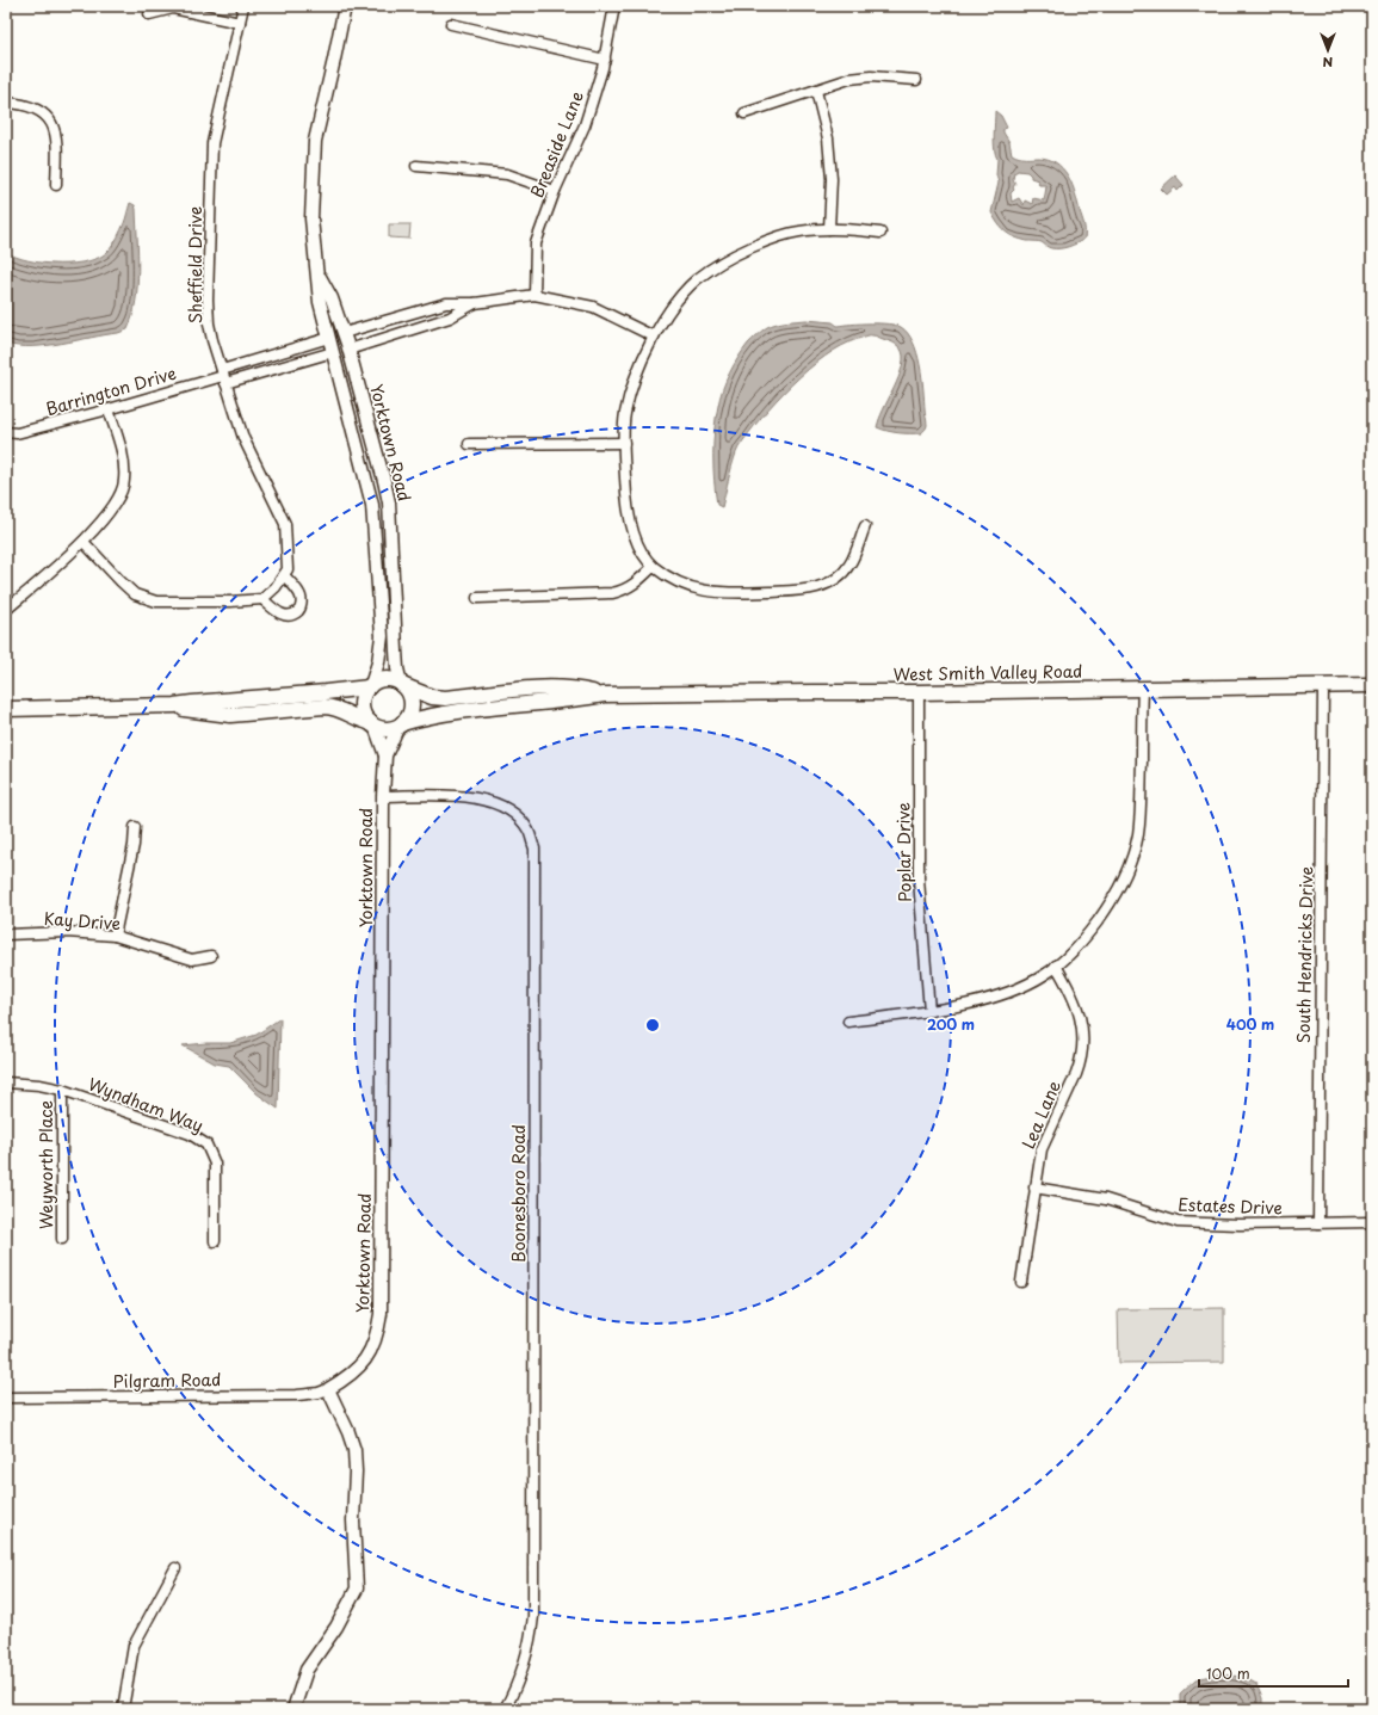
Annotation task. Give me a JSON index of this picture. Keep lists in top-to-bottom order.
{
  "streets": {
    "main road": ["West Smith Valley Road"],
    "street": [
      "Breaside Lane",
      "Sheffield Drive",
      "Barrington Drive",
      "Yorktown Road",
      "Poplar Drive",
      "Kay Drive",
      "South Hendricks Drive",
      "Wyndham Way",
      "Lea Lane",
      "Weyworth Place",
      "Boonesboro Road",
      "Estates Drive",
      "Pilgram Road"
    ]
  },
  "crossings": [
    ["Sheffield Drive", "Barrington Drive"],
    ["Yorktown Road", "West Smith Valley Road"],
    ["Yorktown Road", "Boonesboro Road"],
    ["Yorktown Road", "Pilgram Road"],
    ["West Smith Valley Road", "Poplar Drive"],
    ["West Smith Valley Road", "South Hendricks Drive"],
    ["South Hendricks Drive", "Estates Drive"],
    ["Wyndham Way", "Weyworth Place"],
    ["Lea Lane", "Estates Drive"]
  ],
  "scale_bar": "100 m",
  "north": "bottom",
  "rings": ["200 m", "400 m"]
}
